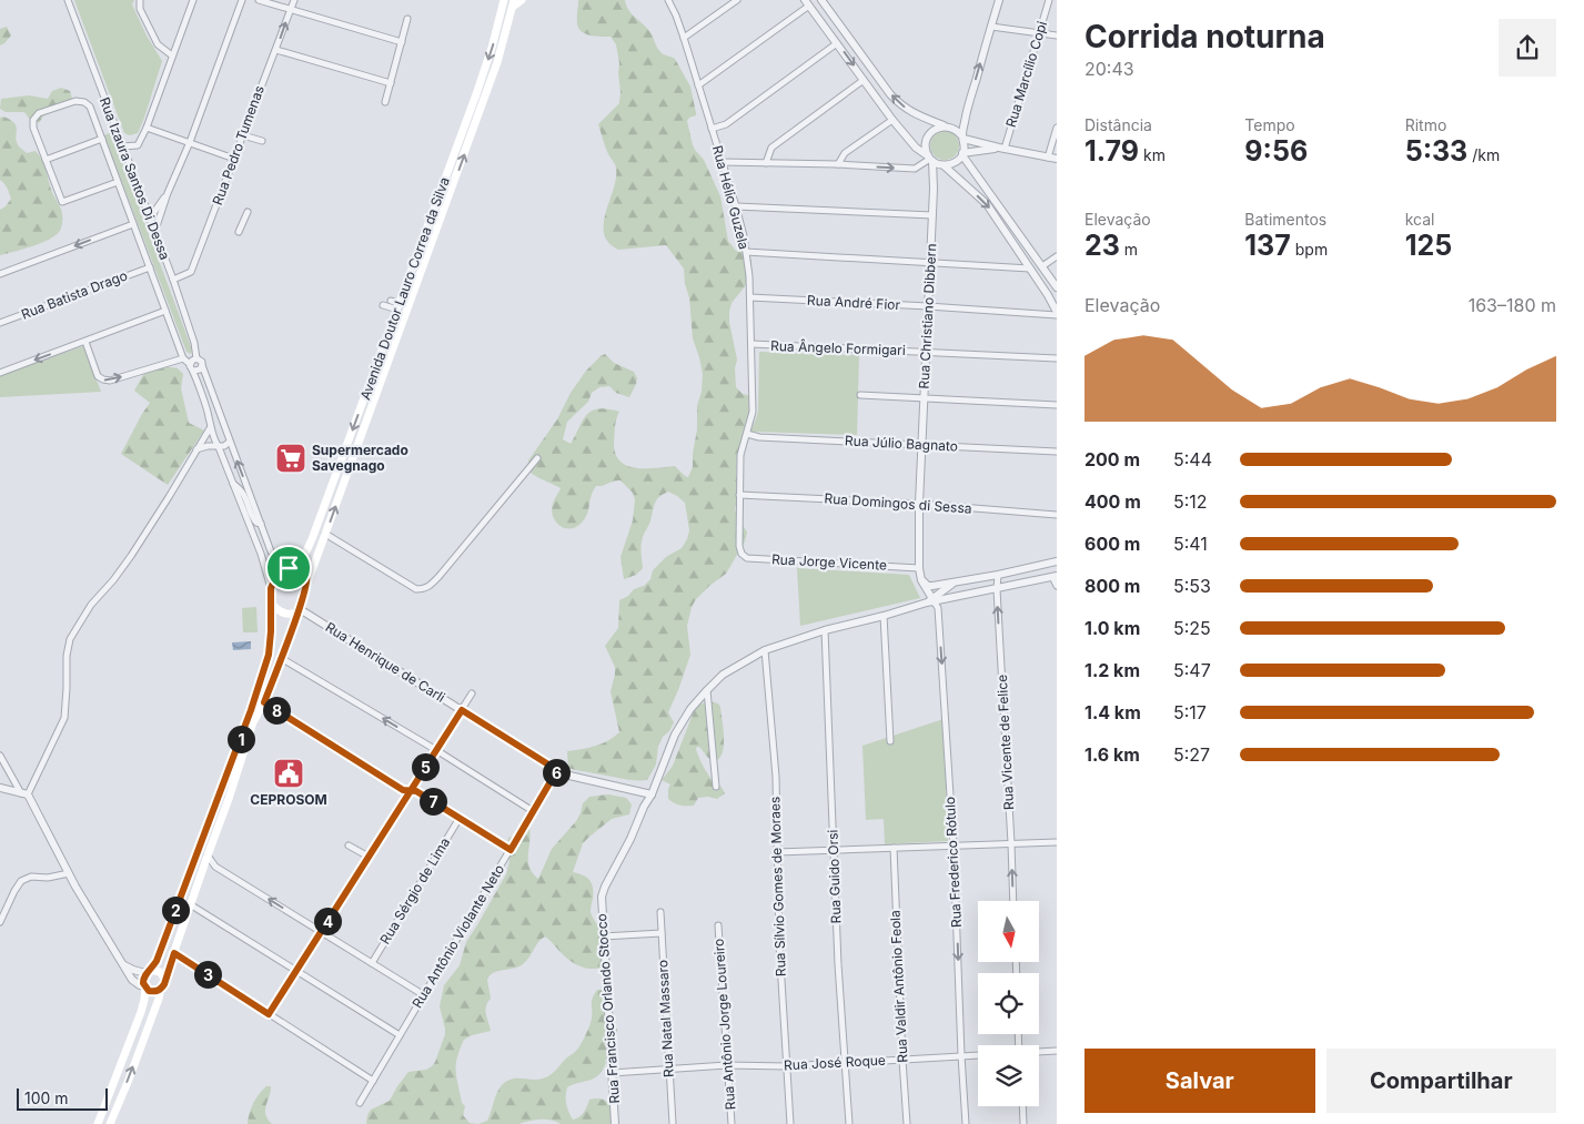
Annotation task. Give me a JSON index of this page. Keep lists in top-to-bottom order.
{
  "streets": {
    "main road": ["Avenida Doutor Lauro Correa da Silva"],
    "street": [
      "Rua Marcílio Copi",
      "Rua Pedro Tumenas",
      "Rua Izaura Santos Di Dessa",
      "Rua Hélio Guzela",
      "Rua Batista Drago",
      "Rua André Fior",
      "Rua Christiano Dibbern",
      "Rua Ângelo Formigari",
      "Rua Júlio Bagnato",
      "Rua Domingos di Sessa",
      "Rua Jorge Vicente",
      "Rua Henrique de Carli",
      "Rua Vicente de Felice",
      "Rua Frederico Rótulo",
      "Rua Guido Orsi",
      "Rua Sílvio Gomes de Moraes",
      "Rua Sérgio de Lima",
      "Rua Antônio Violante Neto",
      "Rua Valdir Antônio Feola",
      "Rua Francisco Orlando Stocco",
      "Rua Natal Massaro",
      "Rua Antônio Jorge Loureiro",
      "Rua José Roque"
    ]
  },
  "crossings": [
    ["Rua Pedro Tumenas", "Rua Izaura Santos Di Dessa"],
    ["Rua Izaura Santos Di Dessa", "Rua Batista Drago"],
    ["Rua Hélio Guzela", "Rua André Fior"],
    ["Rua Hélio Guzela", "Rua Ângelo Formigari"],
    ["Rua Hélio Guzela", "Rua Júlio Bagnato"],
    ["Rua Hélio Guzela", "Rua Domingos di Sessa"],
    ["Rua Hélio Guzela", "Rua Jorge Vicente"],
    ["Avenida Doutor Lauro Correa da Silva", "Rua Henrique de Carli"],
    ["Rua André Fior", "Rua Christiano Dibbern"],
    ["Rua Christiano Dibbern", "Rua Ângelo Formigari"],
    ["Rua Christiano Dibbern", "Rua Júlio Bagnato"],
    ["Rua Christiano Dibbern", "Rua Domingos di Sessa"],
    ["Rua Christiano Dibbern", "Rua Jorge Vicente"],
    ["Rua Henrique de Carli", "Rua Antônio Violante Neto"],
    ["Rua Henrique de Carli", "Rua Francisco Orlando Stocco"],
    ["Rua Frederico Rótulo", "Rua José Roque"],
    ["Rua Guido Orsi", "Rua José Roque"],
    ["Rua Sílvio Gomes de Moraes", "Rua José Roque"],
    ["Rua Valdir Antônio Feola", "Rua José Roque"],
    ["Rua Francisco Orlando Stocco", "Rua José Roque"],
    ["Rua Natal Massaro", "Rua José Roque"],
    ["Rua Antônio Jorge Loureiro", "Rua José Roque"]
  ],
  "one_way": ["Rua Vicente de Felice", "Rua Frederico Rótulo"],
  "places": {
    "supermarket": ["Supermercado Savegnago"],
    "public building": ["CEPROSOM"]
  },
  "scale_bar": "100 m",
  "north": "bottom",
  "page": {
    "heading": ["Corrida noturna", "20:43"],
    "stats": [
      ["Distância", "1.79 km"],
      ["Tempo", "9:56"],
      ["Ritmo", "5:33 /km"],
      ["Elevação", "23 m"],
      ["Batimentos", "137 bpm"],
      ["kcal", "125"]
    ],
    "chart": ["Elevação", "163–180 m"],
    "list": [
      {
        "name": "200 m",
        "note": "5:44"
      },
      {
        "name": "400 m",
        "note": "5:12"
      },
      {
        "name": "600 m",
        "note": "5:41"
      },
      {
        "name": "800 m",
        "note": "5:53"
      },
      {
        "name": "1.0 km",
        "note": "5:25"
      },
      {
        "name": "1.2 km",
        "note": "5:47"
      },
      {
        "name": "1.4 km",
        "note": "5:17"
      },
      {
        "name": "1.6 km",
        "note": "5:27"
      }
    ],
    "pins": [
      "8",
      "1",
      "5",
      "6",
      "7",
      "2",
      "4",
      "3"
    ],
    "buttons": ["Salvar", "Compartilhar"],
    "scale": "100 m"
  }
}
